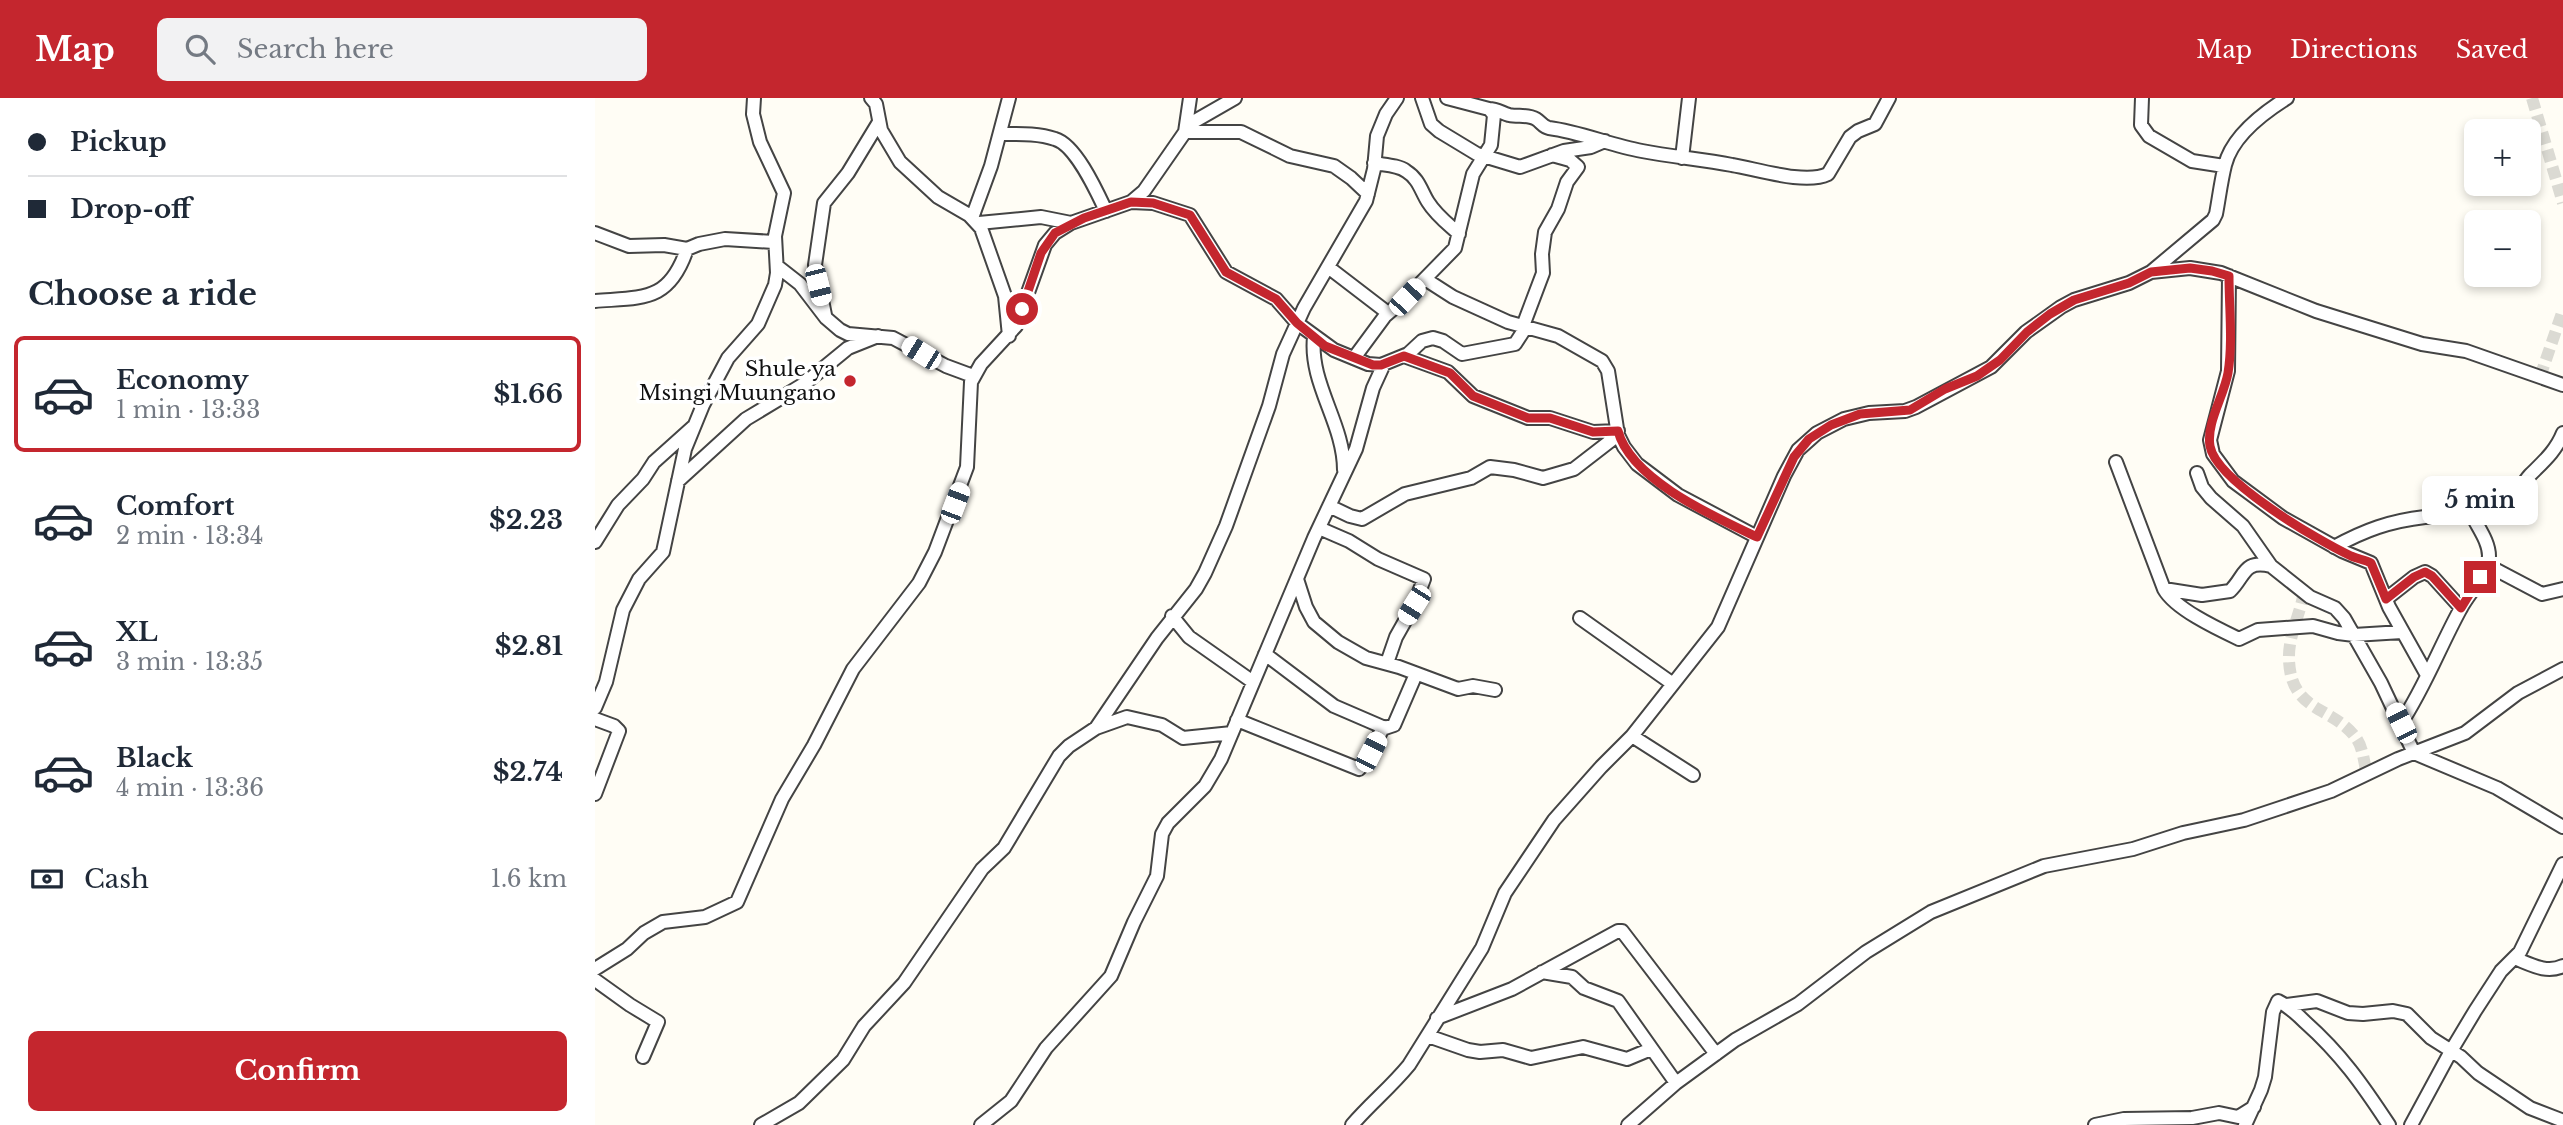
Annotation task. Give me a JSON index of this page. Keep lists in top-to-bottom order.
{
  "places": ["Shule ya Msingi Muungano"],
  "page": {
    "header": "Map",
    "search": "Search here",
    "nav": ["Map", "Directions", "Saved"],
    "banner": ["Pickup", "Drop-off"],
    "map_buttons": ["+", "−"],
    "heading": "Choose a ride",
    "list": [
      {
        "name": "Economy",
        "note": "1 min · 13:33",
        "value": "$1.66"
      },
      {
        "name": "Comfort",
        "note": "2 min · 13:34",
        "value": "$2.23"
      },
      {
        "name": "XL",
        "note": "3 min · 13:35",
        "value": "$2.81"
      },
      {
        "name": "Black",
        "note": "4 min · 13:36",
        "value": "$2.74"
      }
    ],
    "bubble": "5 min",
    "pay": ["Cash", "1.6 km"],
    "buttons": "Confirm"
  }
}
